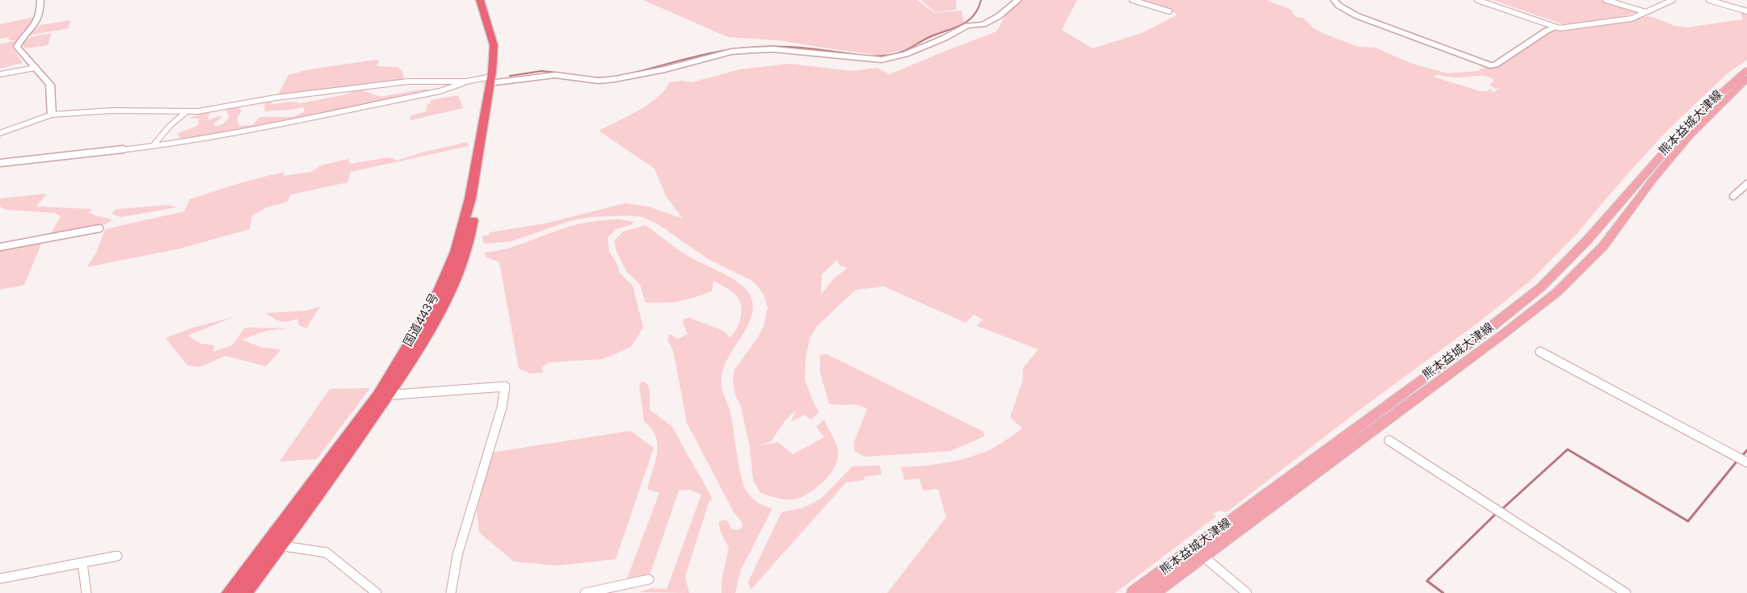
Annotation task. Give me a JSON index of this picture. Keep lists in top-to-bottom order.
{
  "streets": {
    "highway": ["国道443号"],
    "main road": ["熊本益城大津線"]
  }
}
